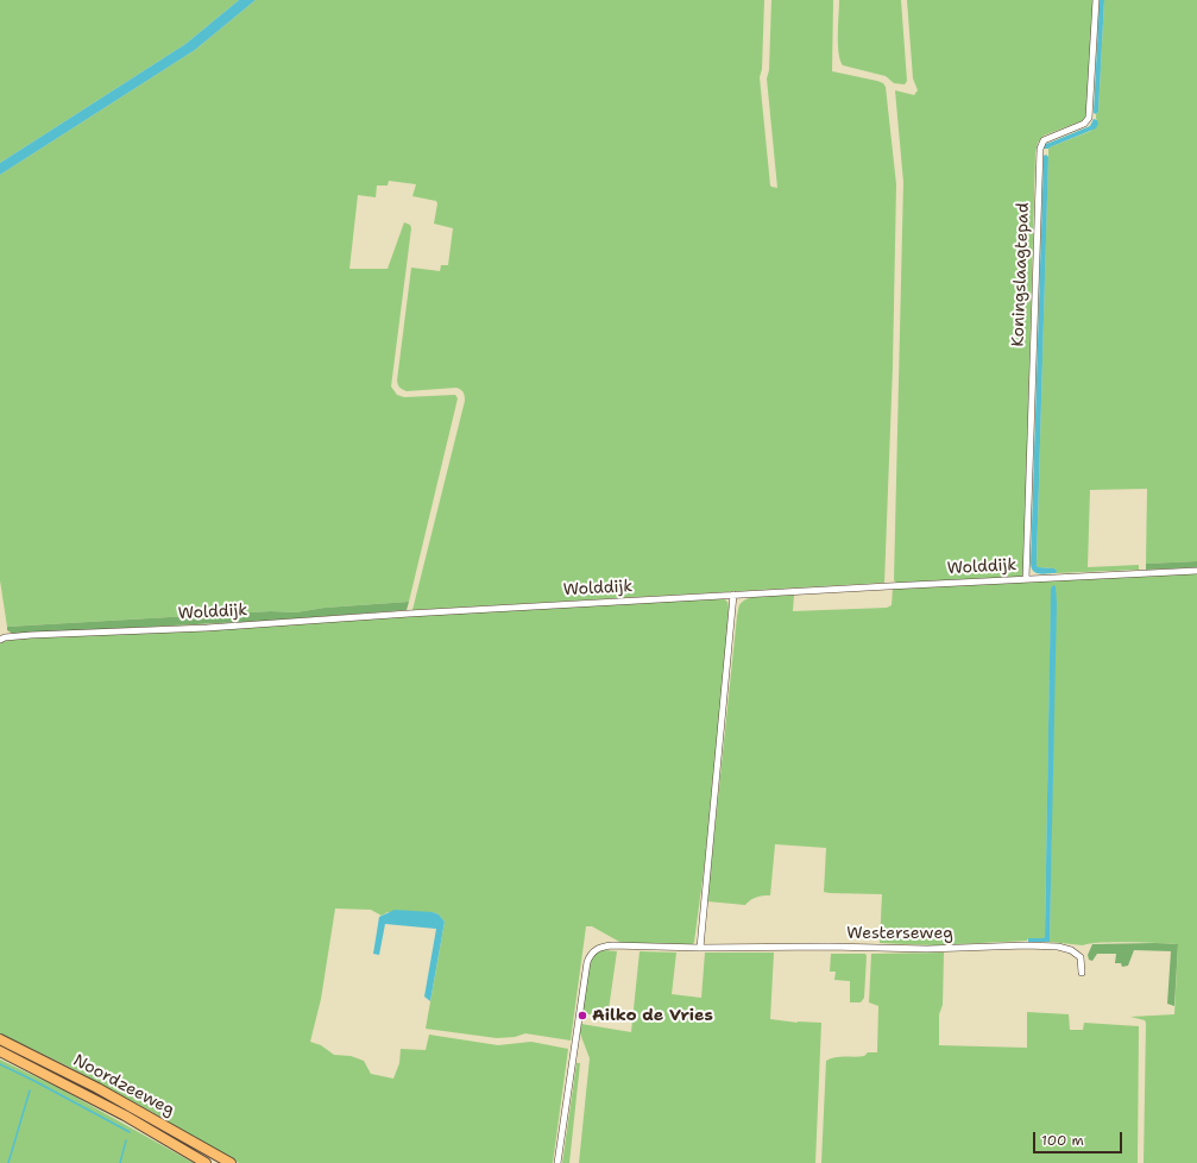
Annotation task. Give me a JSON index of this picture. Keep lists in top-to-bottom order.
{
  "streets": {
    "highway": ["Noordzeeweg"],
    "street": ["Koningslaagtepad", "Wolddijk", "Westerseweg"]
  },
  "crossings": [
    ["Koningslaagtepad", "Wolddijk"]
  ],
  "places": ["Ailko de Vries"],
  "scale_bar": "100 m"
}
